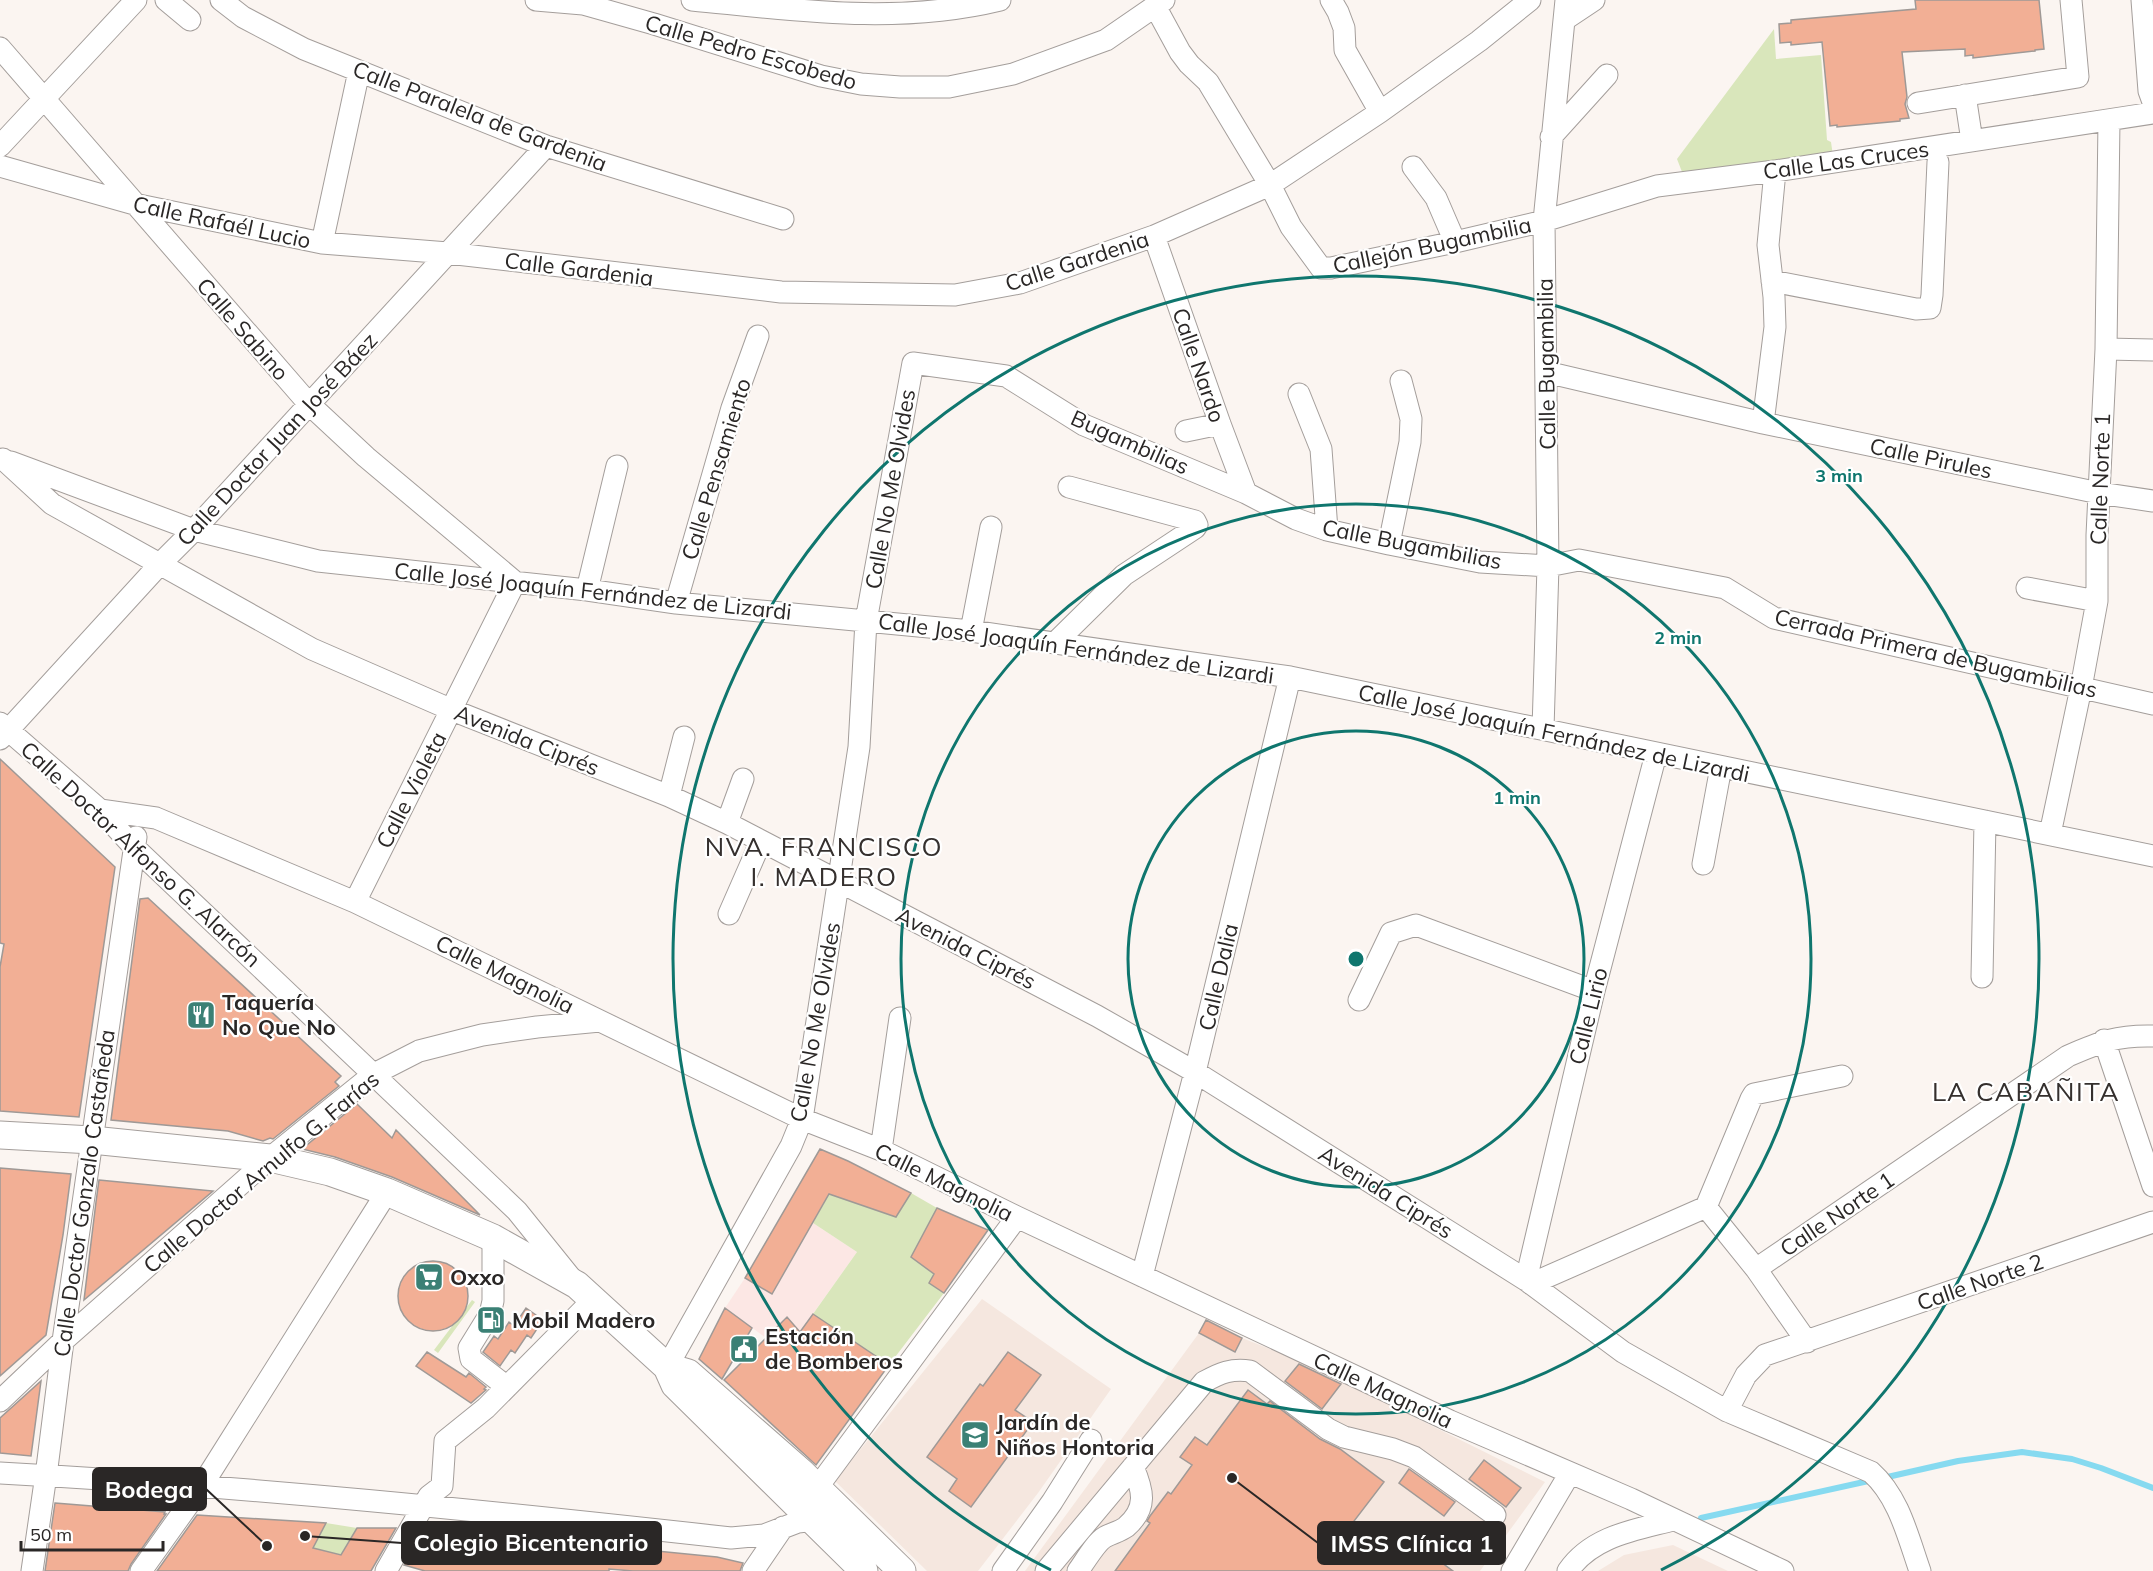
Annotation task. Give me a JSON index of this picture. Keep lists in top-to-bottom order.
{
  "streets": {
    "street": [
      "Calle Pedro Escobedo",
      "Calle Paralela de Gardenia",
      "Calle Las Cruces",
      "Calle Rafaél Lucio",
      "Callejón Bugambilia",
      "Calle Gardenia",
      "Calle Sabino",
      "Calle Bugambilia",
      "Calle Nardo",
      "Calle Doctor Juan José Báez",
      "Bugambilias",
      "Calle Pirules",
      "Calle Pensamiento",
      "Calle Norte 1",
      "Calle No Me Olvides",
      "Calle Bugambilias",
      "Calle José Joaquín Fernández de Lizardi",
      "Cerrada Primera de Bugambilias",
      "Avenida Ciprés",
      "Calle Violeta",
      "Calle Doctor Alfonso G. Alarcón",
      "Calle Magnolia",
      "Calle Dalia",
      "Calle Lirio",
      "Calle Doctor Arnulfo G. Farías",
      "Calle Doctor Gonzalo Castañeda",
      "Calle Norte 2"
    ]
  },
  "crossings": [
    ["Calle Paralela de Gardenia", "Calle Doctor Juan José Báez"],
    ["Calle Las Cruces", "Callejón Bugambilia"],
    ["Calle Las Cruces", "Calle Bugambilia"],
    ["Calle Las Cruces", "Calle Norte 1"],
    ["Calle Rafaél Lucio", "Calle Gardenia"],
    ["Calle Rafaél Lucio", "Calle Sabino"],
    ["Calle Rafaél Lucio", "Calle Doctor Juan José Báez"],
    ["Callejón Bugambilia", "Calle Gardenia"],
    ["Callejón Bugambilia", "Calle Bugambilia"],
    ["Calle Gardenia", "Calle Nardo"],
    ["Calle Gardenia", "Calle Doctor Juan José Báez"],
    ["Calle Sabino", "Calle Doctor Juan José Báez"],
    ["Calle Sabino", "Calle José Joaquín Fernández de Lizardi"],
    ["Calle Sabino", "Calle Violeta"],
    ["Calle Bugambilia", "Calle Pirules"],
    ["Calle Bugambilia", "Calle Bugambilias"],
    ["Calle Bugambilia", "Calle José Joaquín Fernández de Lizardi"],
    ["Calle Bugambilia", "Cerrada Primera de Bugambilias"],
    ["Calle Nardo", "Bugambilias"],
    ["Calle Nardo", "Calle Bugambilias"],
    ["Calle Doctor Juan José Báez", "Calle José Joaquín Fernández de Lizardi"],
    ["Calle Doctor Juan José Báez", "Avenida Ciprés"],
    ["Calle Doctor Juan José Báez", "Calle Doctor Alfonso G. Alarcón"],
    ["Bugambilias", "Calle No Me Olvides"],
    ["Bugambilias", "Calle Bugambilias"],
    ["Calle Pirules", "Calle Norte 1"],
    ["Calle Pensamiento", "Calle José Joaquín Fernández de Lizardi"],
    ["Calle Norte 1", "Calle José Joaquín Fernández de Lizardi"],
    ["Calle Norte 1", "Cerrada Primera de Bugambilias"],
    ["Calle No Me Olvides", "Calle José Joaquín Fernández de Lizardi"],
    ["Calle No Me Olvides", "Avenida Ciprés"],
    ["Calle No Me Olvides", "Calle Magnolia"],
    ["Calle Bugambilias", "Cerrada Primera de Bugambilias"],
    ["Calle José Joaquín Fernández de Lizardi", "Avenida Ciprés"],
    ["Calle José Joaquín Fernández de Lizardi", "Calle Violeta"],
    ["Calle José Joaquín Fernández de Lizardi", "Calle Dalia"],
    ["Calle José Joaquín Fernández de Lizardi", "Calle Lirio"],
    ["Avenida Ciprés", "Calle Violeta"],
    ["Avenida Ciprés", "Calle Dalia"],
    ["Avenida Ciprés", "Calle Lirio"],
    ["Avenida Ciprés", "Calle Norte 2"],
    ["Calle Violeta", "Calle Magnolia"],
    ["Calle Doctor Alfonso G. Alarcón", "Calle Magnolia"],
    ["Calle Doctor Alfonso G. Alarcón", "Calle Doctor Arnulfo G. Farías"],
    ["Calle Doctor Alfonso G. Alarcón", "Calle Doctor Gonzalo Castañeda"],
    ["Calle Magnolia", "Calle Dalia"],
    ["Calle Magnolia", "Calle Doctor Arnulfo G. Farías"],
    ["Calle Magnolia", "Calle Doctor Gonzalo Castañeda"],
    ["Calle Doctor Arnulfo G. Farías", "Calle Doctor Gonzalo Castañeda"]
  ],
  "districts": ["NVA. FRANCISCO I. MADERO", "LA CABAÑITA"],
  "places": {
    "restaurant": ["Taquería No Que No"],
    "supermarket": ["Oxxo"],
    "fuel station": ["Mobil Madero"],
    "public building": ["Estación de Bomberos"],
    "school or university": ["Jardín de Niños Hontoria"],
    "other": ["IMSS Clínica 1", "Colegio Bicentenario", "Bodega"]
  },
  "scale_bar": "50 m",
  "rings": ["3 min", "2 min", "1 min"]
}
